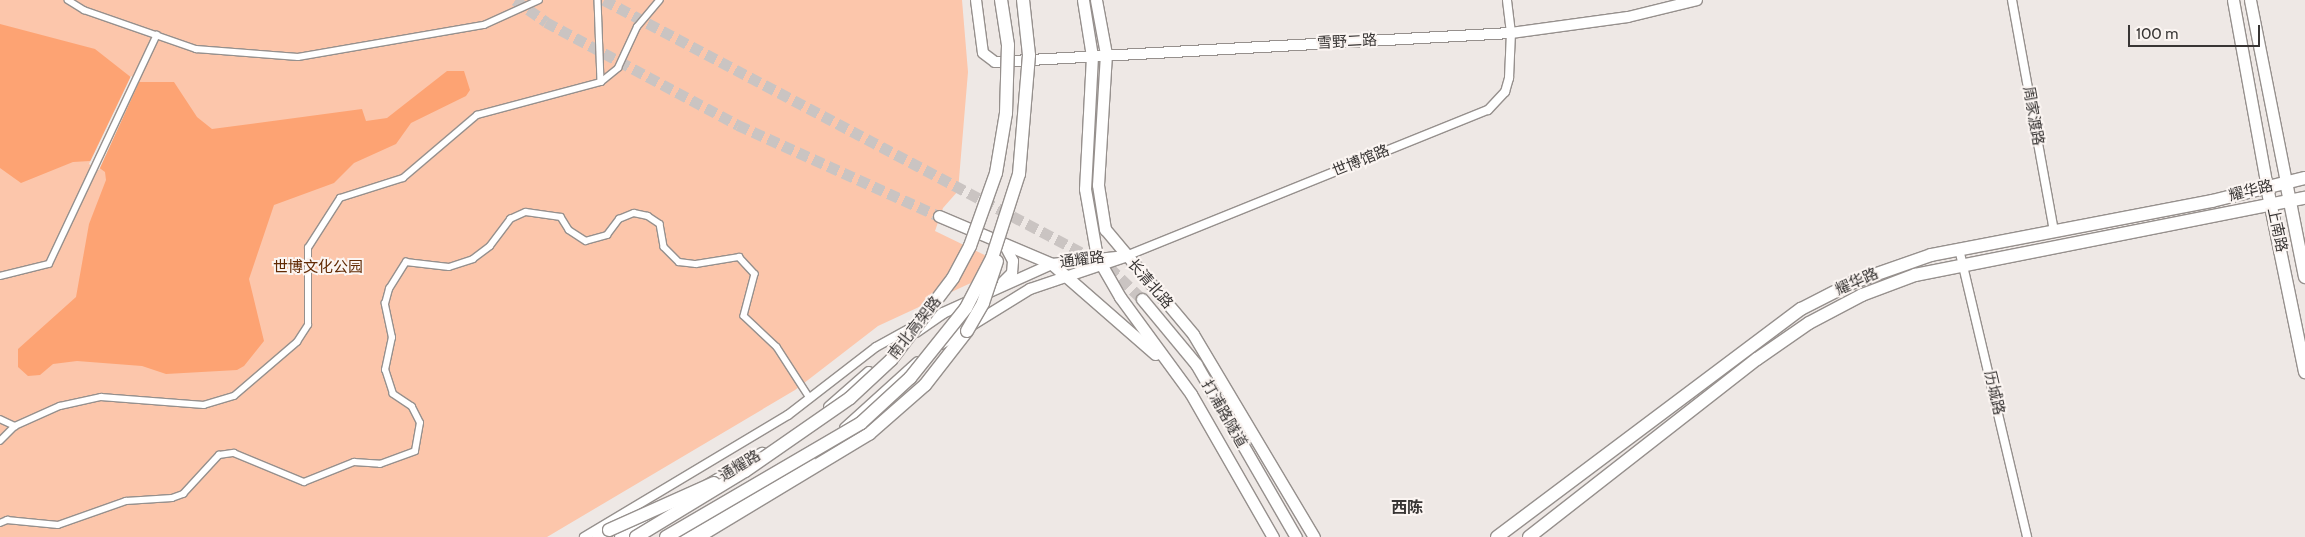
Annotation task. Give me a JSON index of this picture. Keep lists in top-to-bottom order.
{
  "streets": {
    "main road": [
      "耀华路",
      "上南路",
      "长清北路",
      "南北高架路",
      "打浦路隧道"
    ],
    "street": [
      "雪野二路",
      "周家渡路",
      "世博馆路",
      "通耀路",
      "历城路"
    ]
  },
  "crossings": [
    ["雪野二路", "世博馆路"],
    ["雪野二路", "长清北路"],
    ["周家渡路", "耀华路"],
    ["世博馆路", "通耀路"],
    ["世博馆路", "长清北路"],
    ["耀华路", "上南路"],
    ["耀华路", "历城路"],
    ["通耀路", "长清北路"]
  ],
  "districts": ["西陈"],
  "parks": ["世博文化公园"],
  "scale_bar": "100 m"
}
